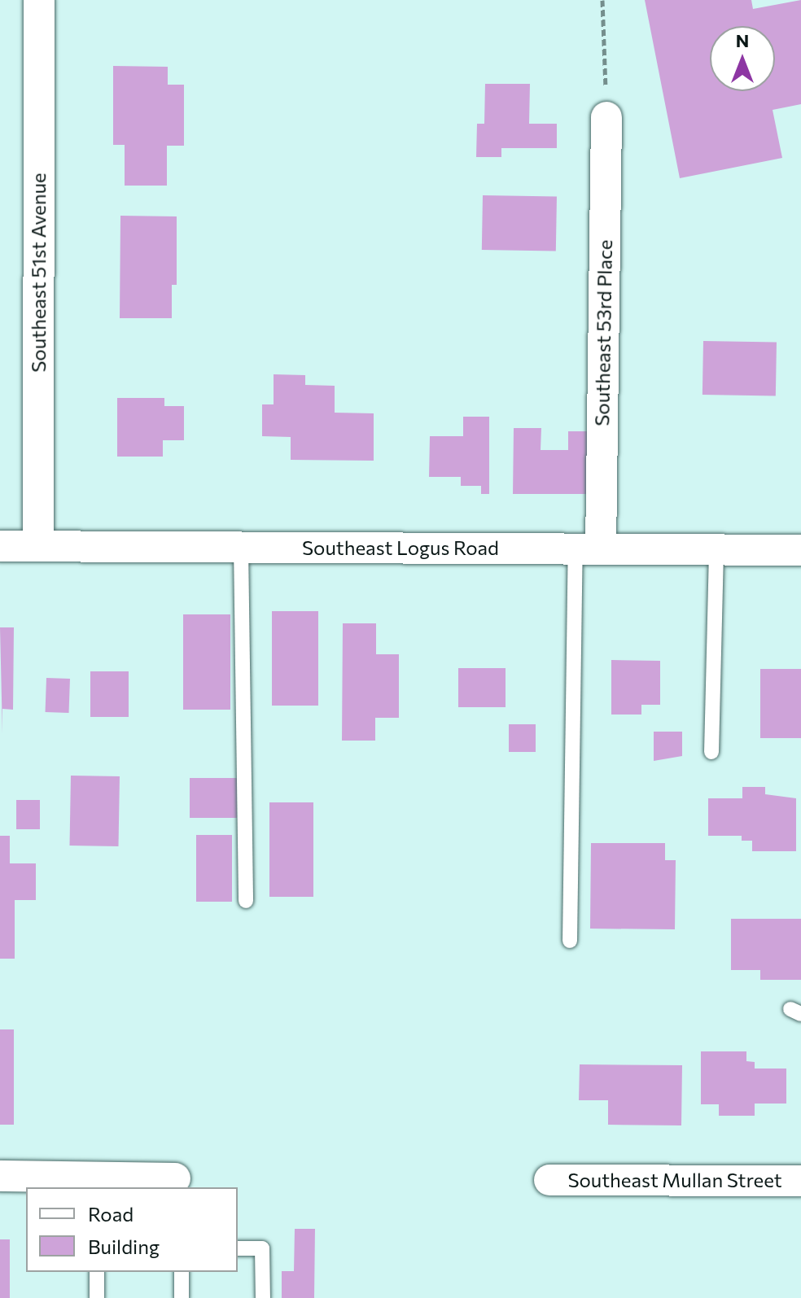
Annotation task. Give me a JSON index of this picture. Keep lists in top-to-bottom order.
{
  "streets": {
    "street": [
      "Southeast 51st Avenue",
      "Southeast 53rd Place",
      "Southeast Logus Road",
      "Southeast Mullan Street"
    ]
  },
  "crossings": [
    ["Southeast 51st Avenue", "Southeast Logus Road"],
    ["Southeast 53rd Place", "Southeast Logus Road"]
  ],
  "legend": ["Road", "Building"],
  "north": "top"
}
